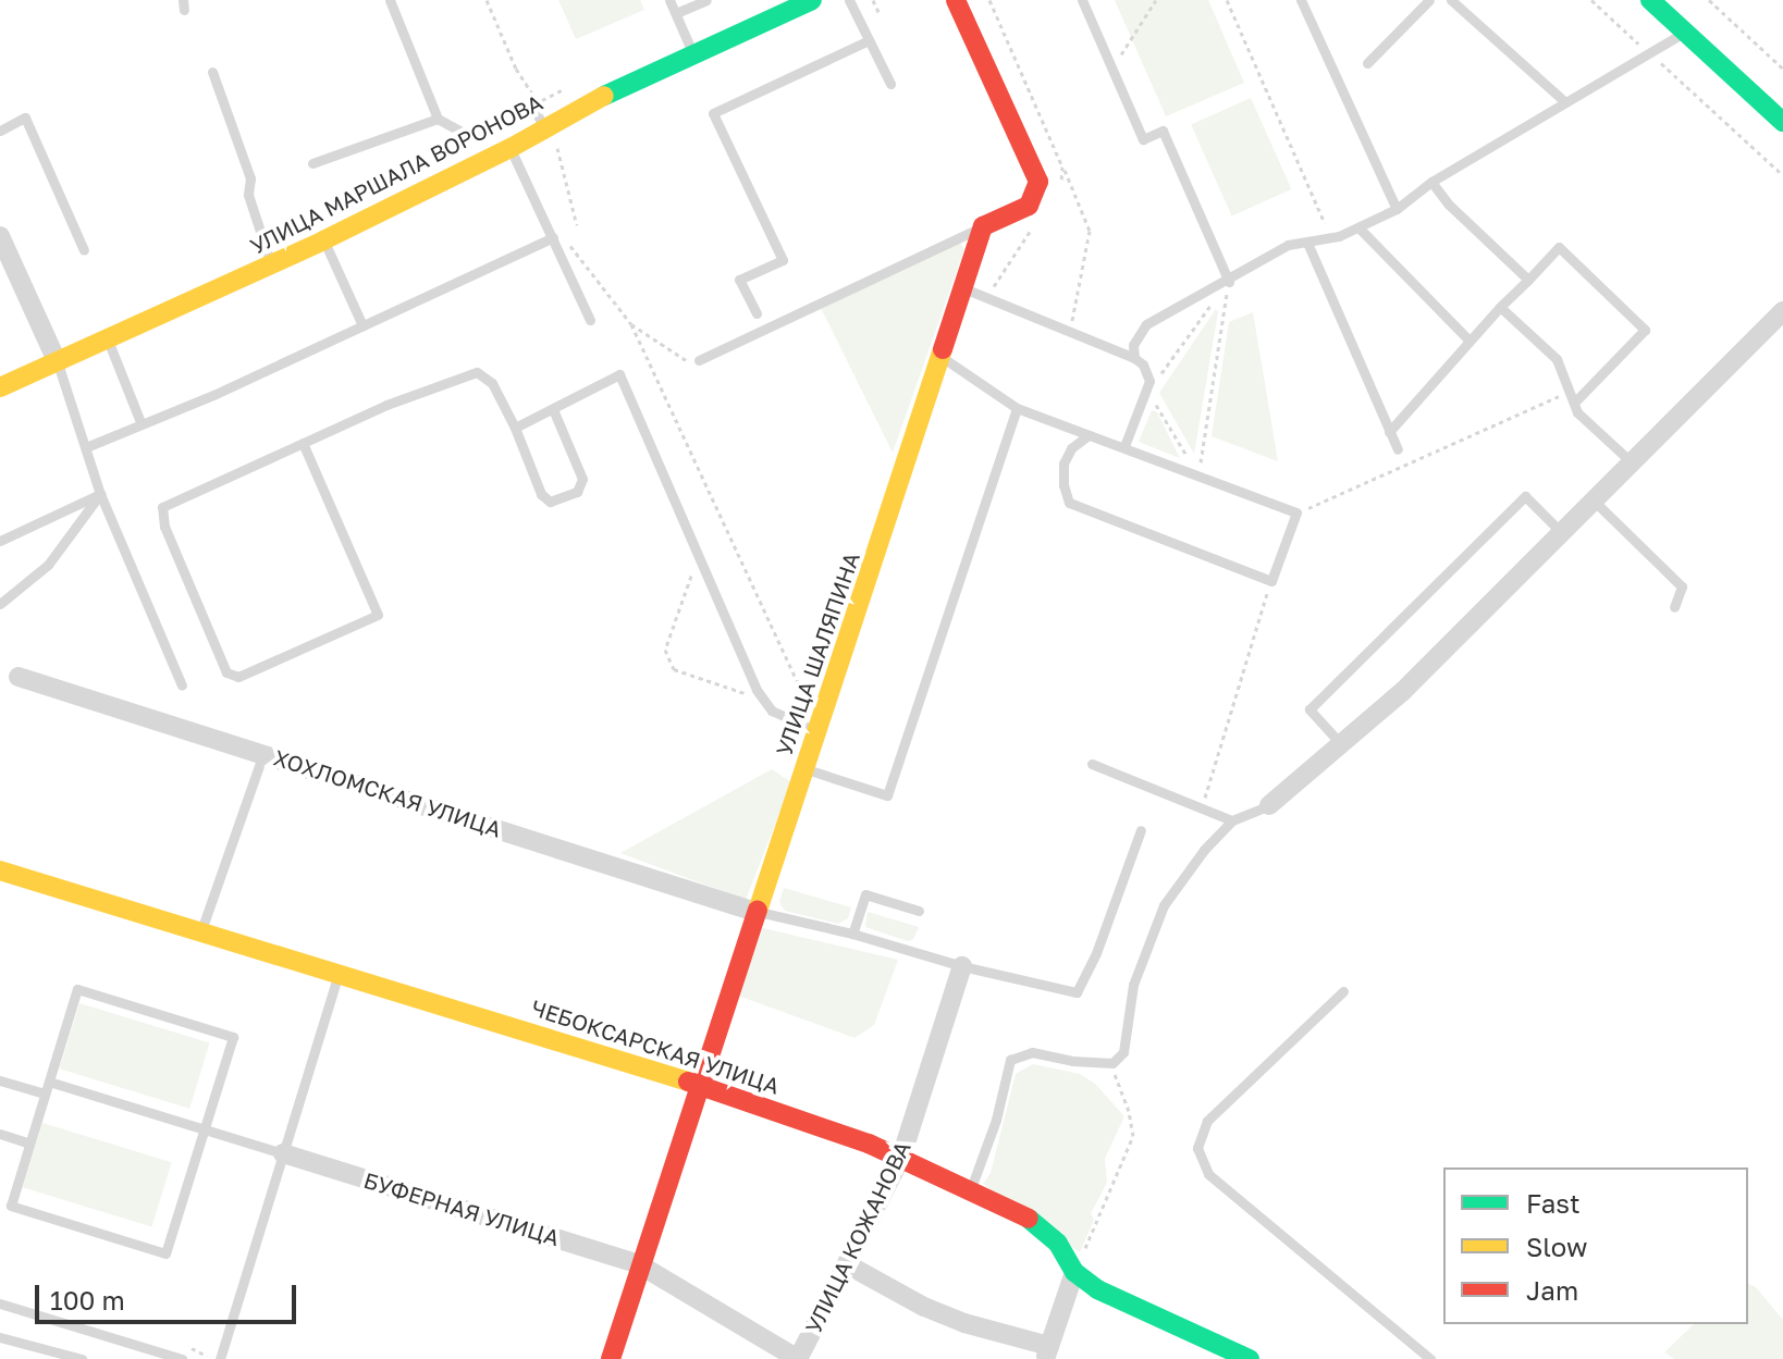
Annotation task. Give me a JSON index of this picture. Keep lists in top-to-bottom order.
{
  "streets": {
    "street": [
      "УЛИЦА МАРШАЛА ВОРОНОВА",
      "УЛИЦА ШАЛЯПИНА",
      "ХОХЛОМСКАЯ УЛИЦА",
      "ЧЕБОКСАРСКАЯ УЛИЦА",
      "БУФЕРНАЯ УЛИЦА",
      "УЛИЦА КОЖАНОВА"
    ]
  },
  "crossings": [
    ["УЛИЦА ШАЛЯПИНА", "ХОХЛОМСКАЯ УЛИЦА"],
    ["УЛИЦА ШАЛЯПИНА", "ЧЕБОКСАРСКАЯ УЛИЦА"],
    ["УЛИЦА ШАЛЯПИНА", "БУФЕРНАЯ УЛИЦА"],
    ["ЧЕБОКСАРСКАЯ УЛИЦА", "УЛИЦА КОЖАНОВА"],
    ["БУФЕРНАЯ УЛИЦА", "УЛИЦА КОЖАНОВА"]
  ],
  "legend": ["Fast", "Slow", "Jam"],
  "scale_bar": "100 m"
}
